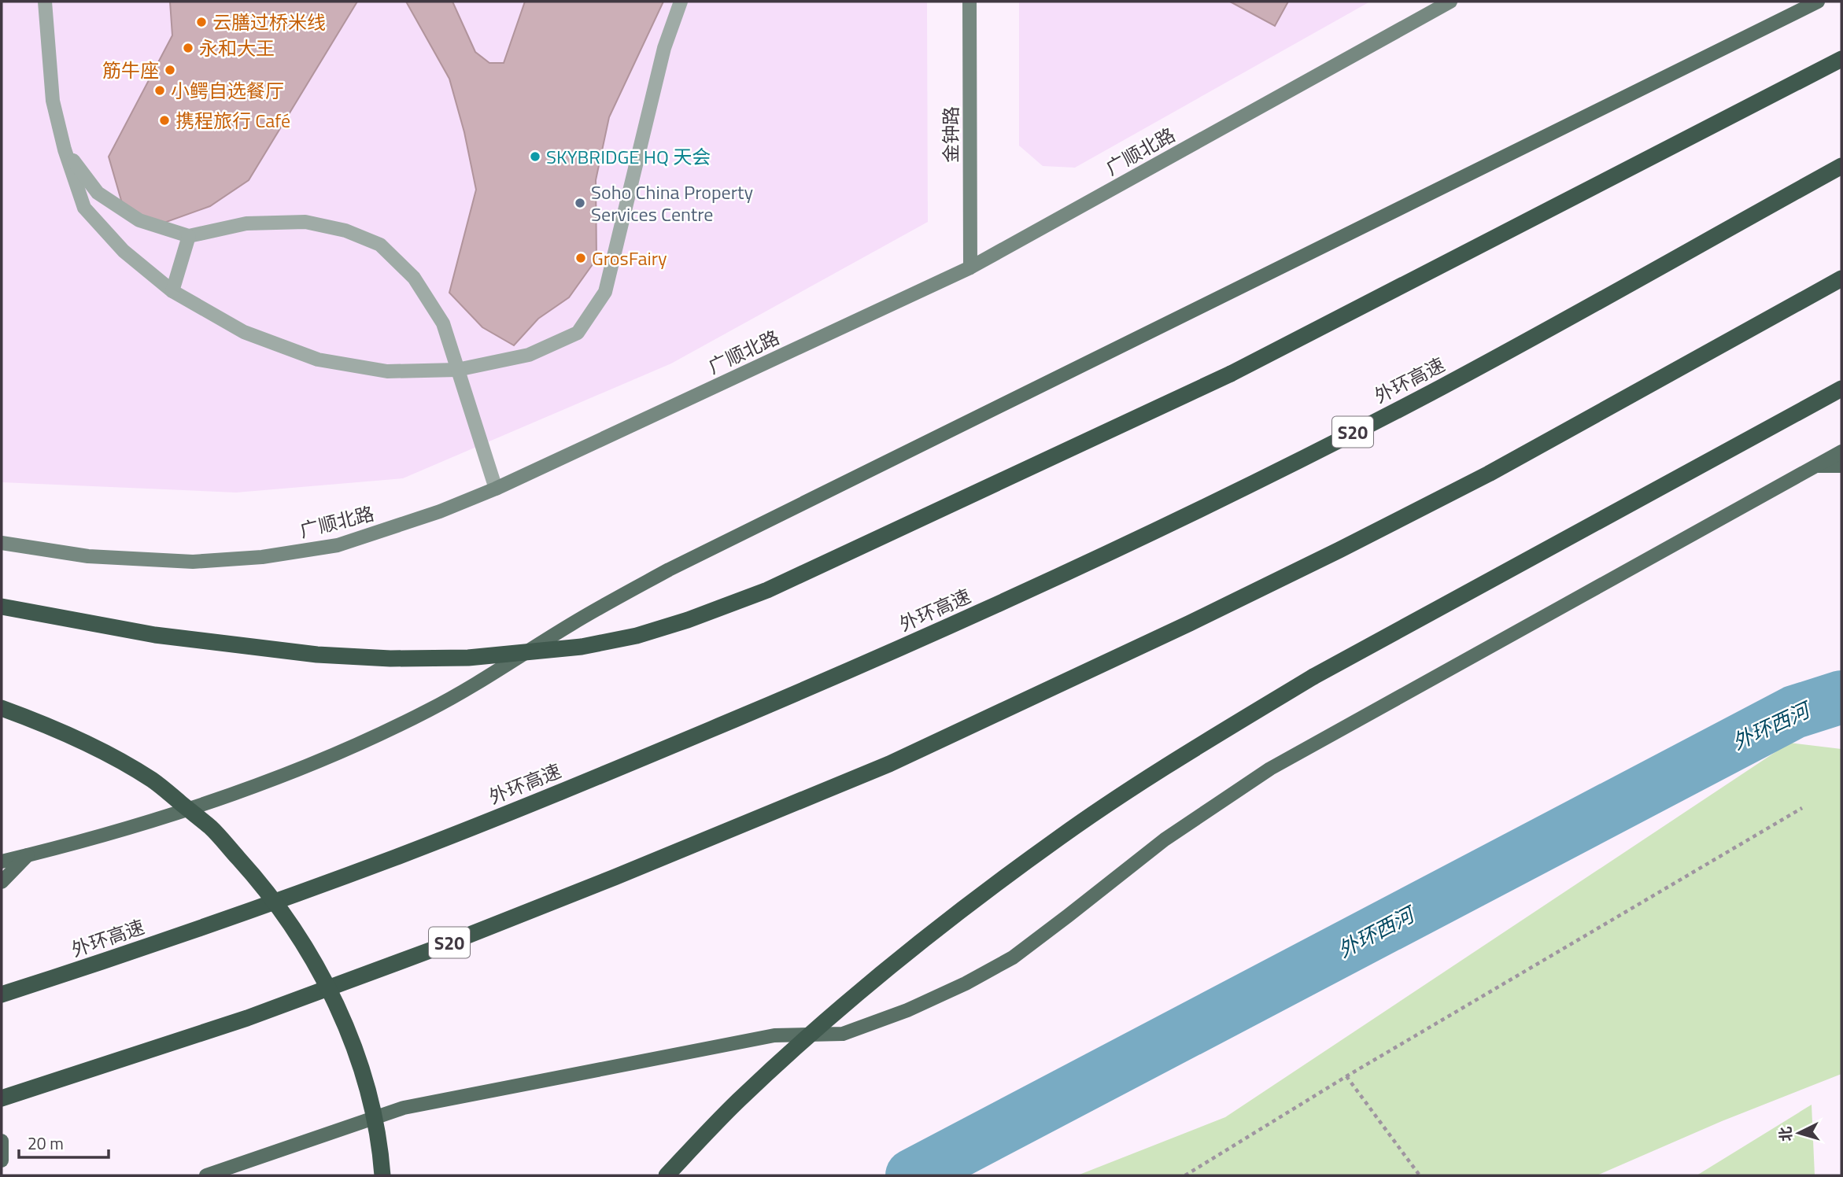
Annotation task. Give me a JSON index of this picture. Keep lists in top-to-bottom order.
{
  "streets": {
    "highway": ["外环高速", "S20"],
    "street": ["金钟路", "广顺北路"]
  },
  "crossings": [
    ["金钟路", "广顺北路"]
  ],
  "water": ["外环西河"],
  "places": [
    "云膳过桥米线",
    "永和大王",
    "筋牛座",
    "小鳄自选餐厅",
    "携程旅行 Café",
    "SKYBRIDGE HQ 天会",
    "Soho China Property Services Centre",
    "GrosFairy"
  ],
  "scale_bar": "20 m",
  "north": "left"
}
